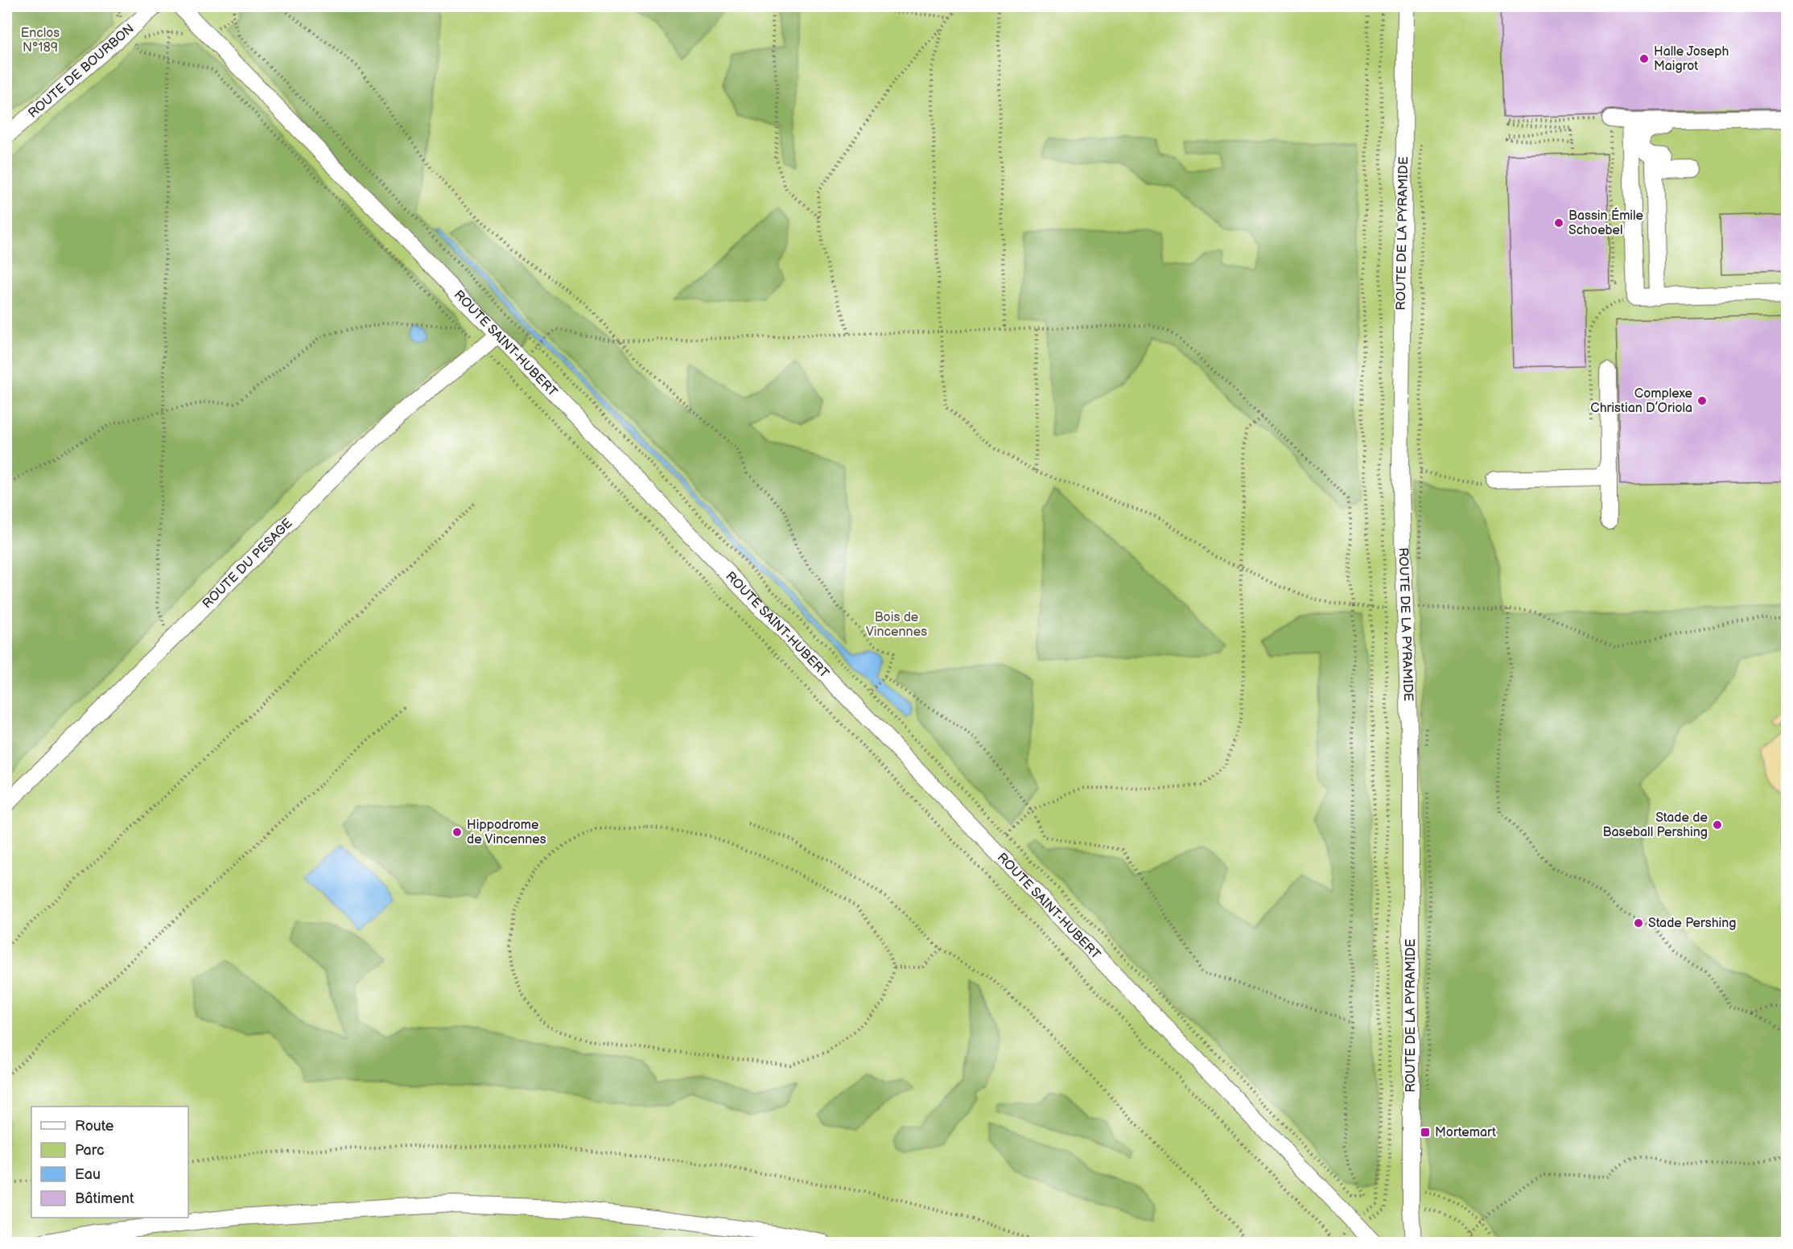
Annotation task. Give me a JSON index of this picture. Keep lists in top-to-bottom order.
{
  "streets": {
    "street": [
      "ROUTE DE BOURBON",
      "ROUTE DE LA PYRAMIDE",
      "ROUTE SAINT-HUBERT",
      "ROUTE DU PESAGE"
    ]
  },
  "crossings": [
    ["ROUTE SAINT-HUBERT", "ROUTE DU PESAGE"]
  ],
  "parks": ["Enclos N°189", "Bois de Vincennes"],
  "places": {
    "other": [
      "Halle Joseph Maigrot",
      "Bassin Émile Schoebel",
      "Complexe Christian D’Oriola",
      "Stade de Baseball Pershing",
      "Hippodrome de Vincennes",
      "Stade Pershing"
    ],
    "transit": ["Mortemart"]
  },
  "legend": [
    "Route",
    "Parc",
    "Eau",
    "Bâtiment"
  ]
}
